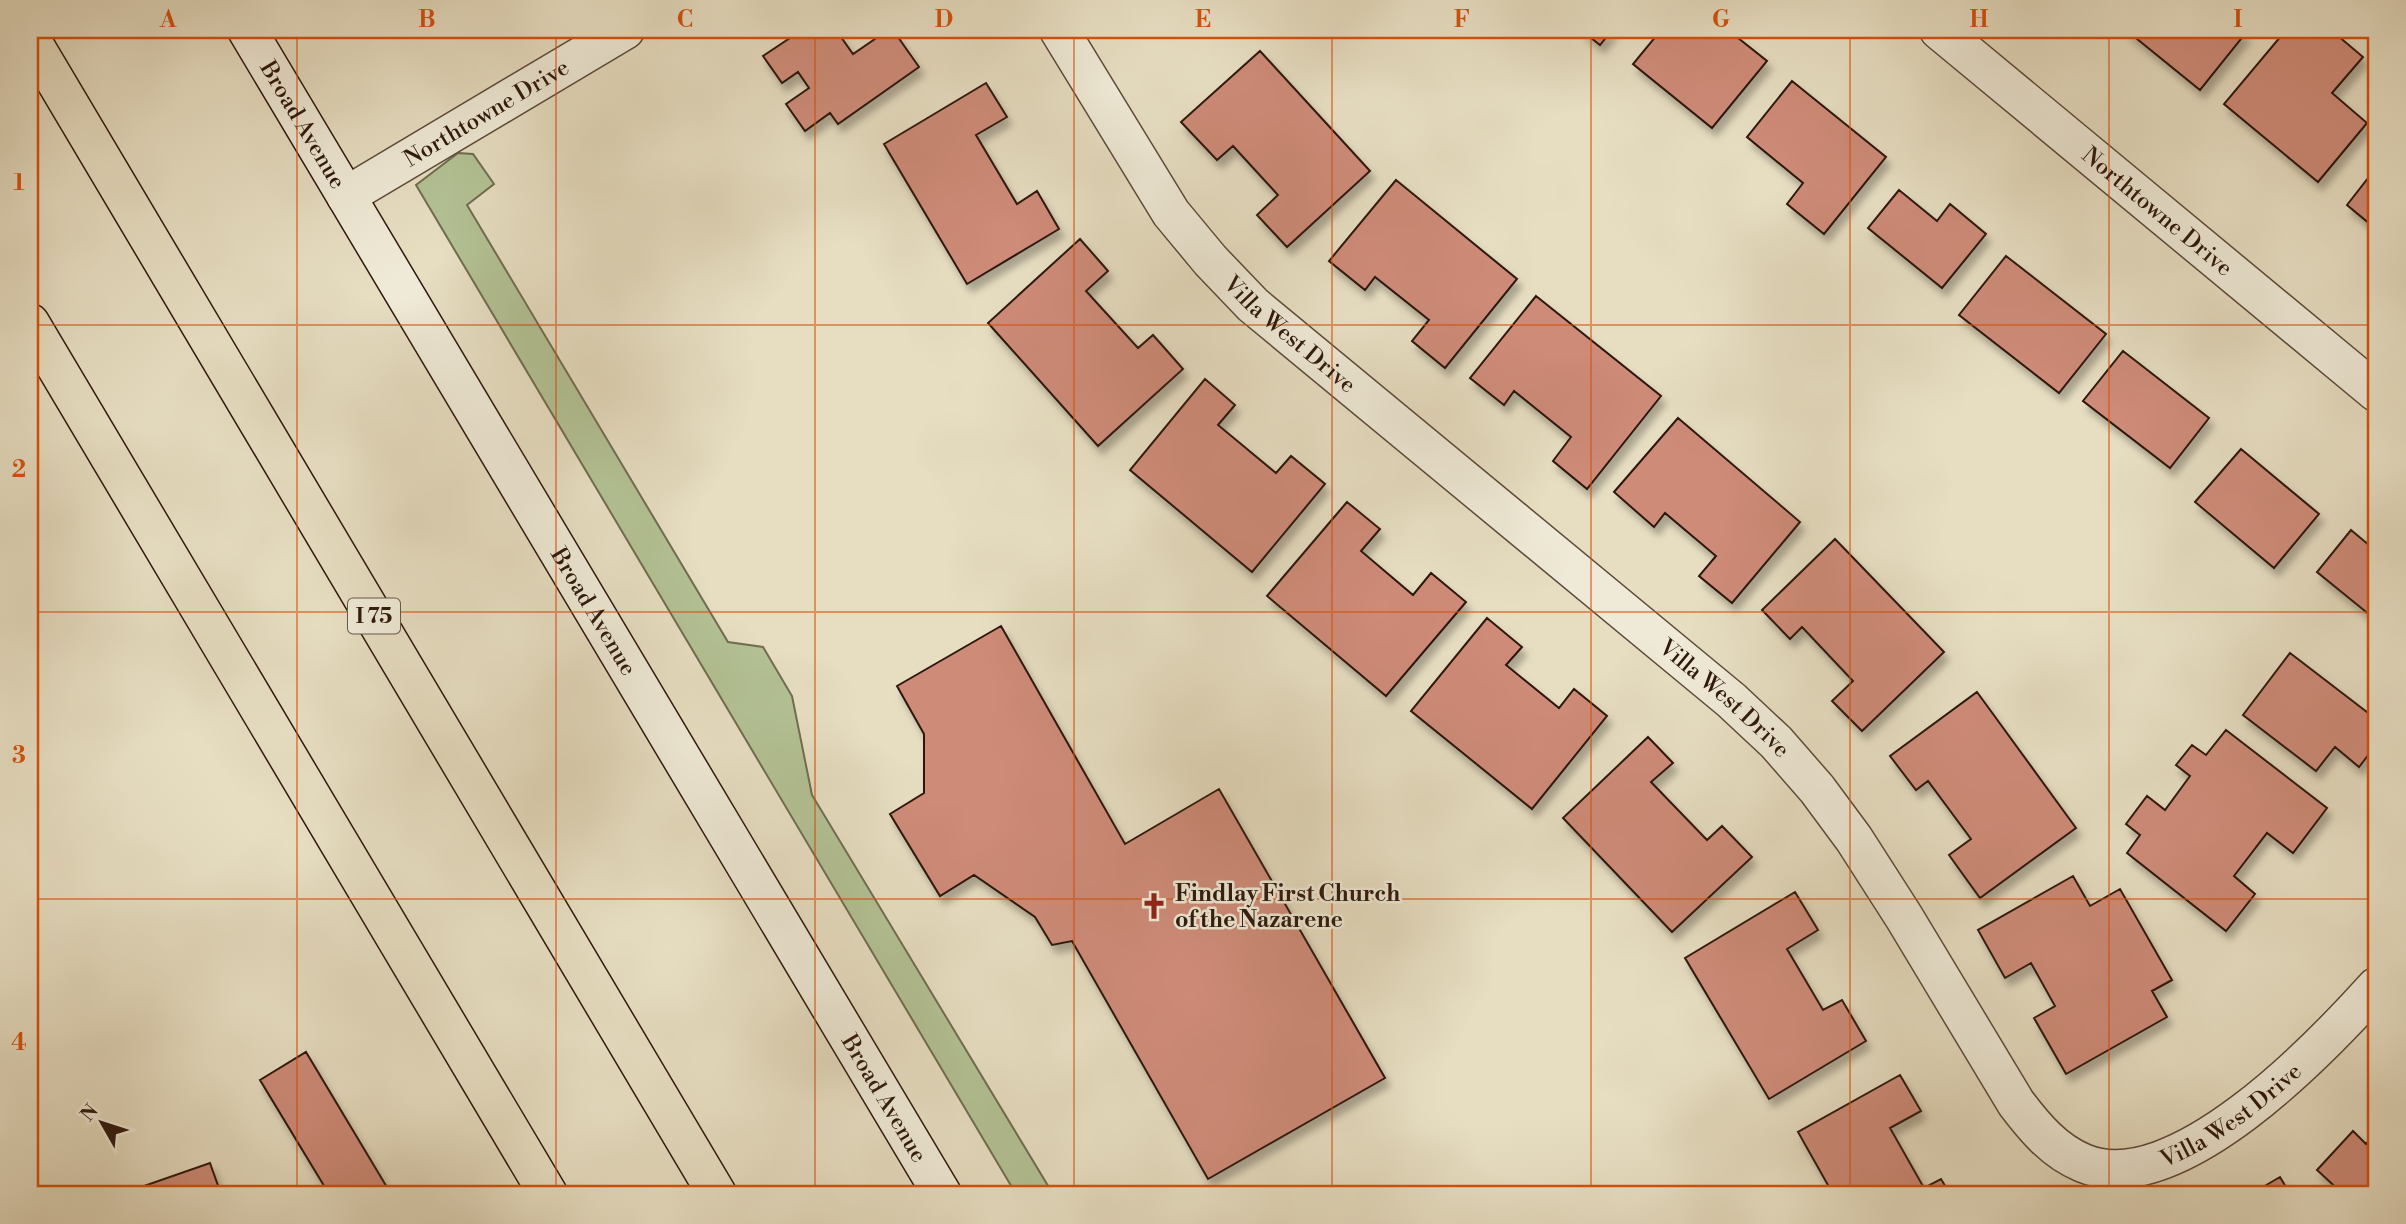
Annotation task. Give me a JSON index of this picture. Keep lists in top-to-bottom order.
{
  "streets": {
    "highway": ["I 75"],
    "street": ["Northtowne Drive", "Broad Avenue", "Villa West Drive"]
  },
  "crossings": [
    ["Northtowne Drive", "Broad Avenue"]
  ],
  "places": {
    "church": ["Findlay First Church of the Nazarene"]
  },
  "north": "top left",
  "grid": {
    "columns": [
      "A",
      "B",
      "C",
      "D",
      "E",
      "F",
      "G",
      "H",
      "I"
    ],
    "rows": [
      "1",
      "2",
      "3",
      "4"
    ]
  }
}
